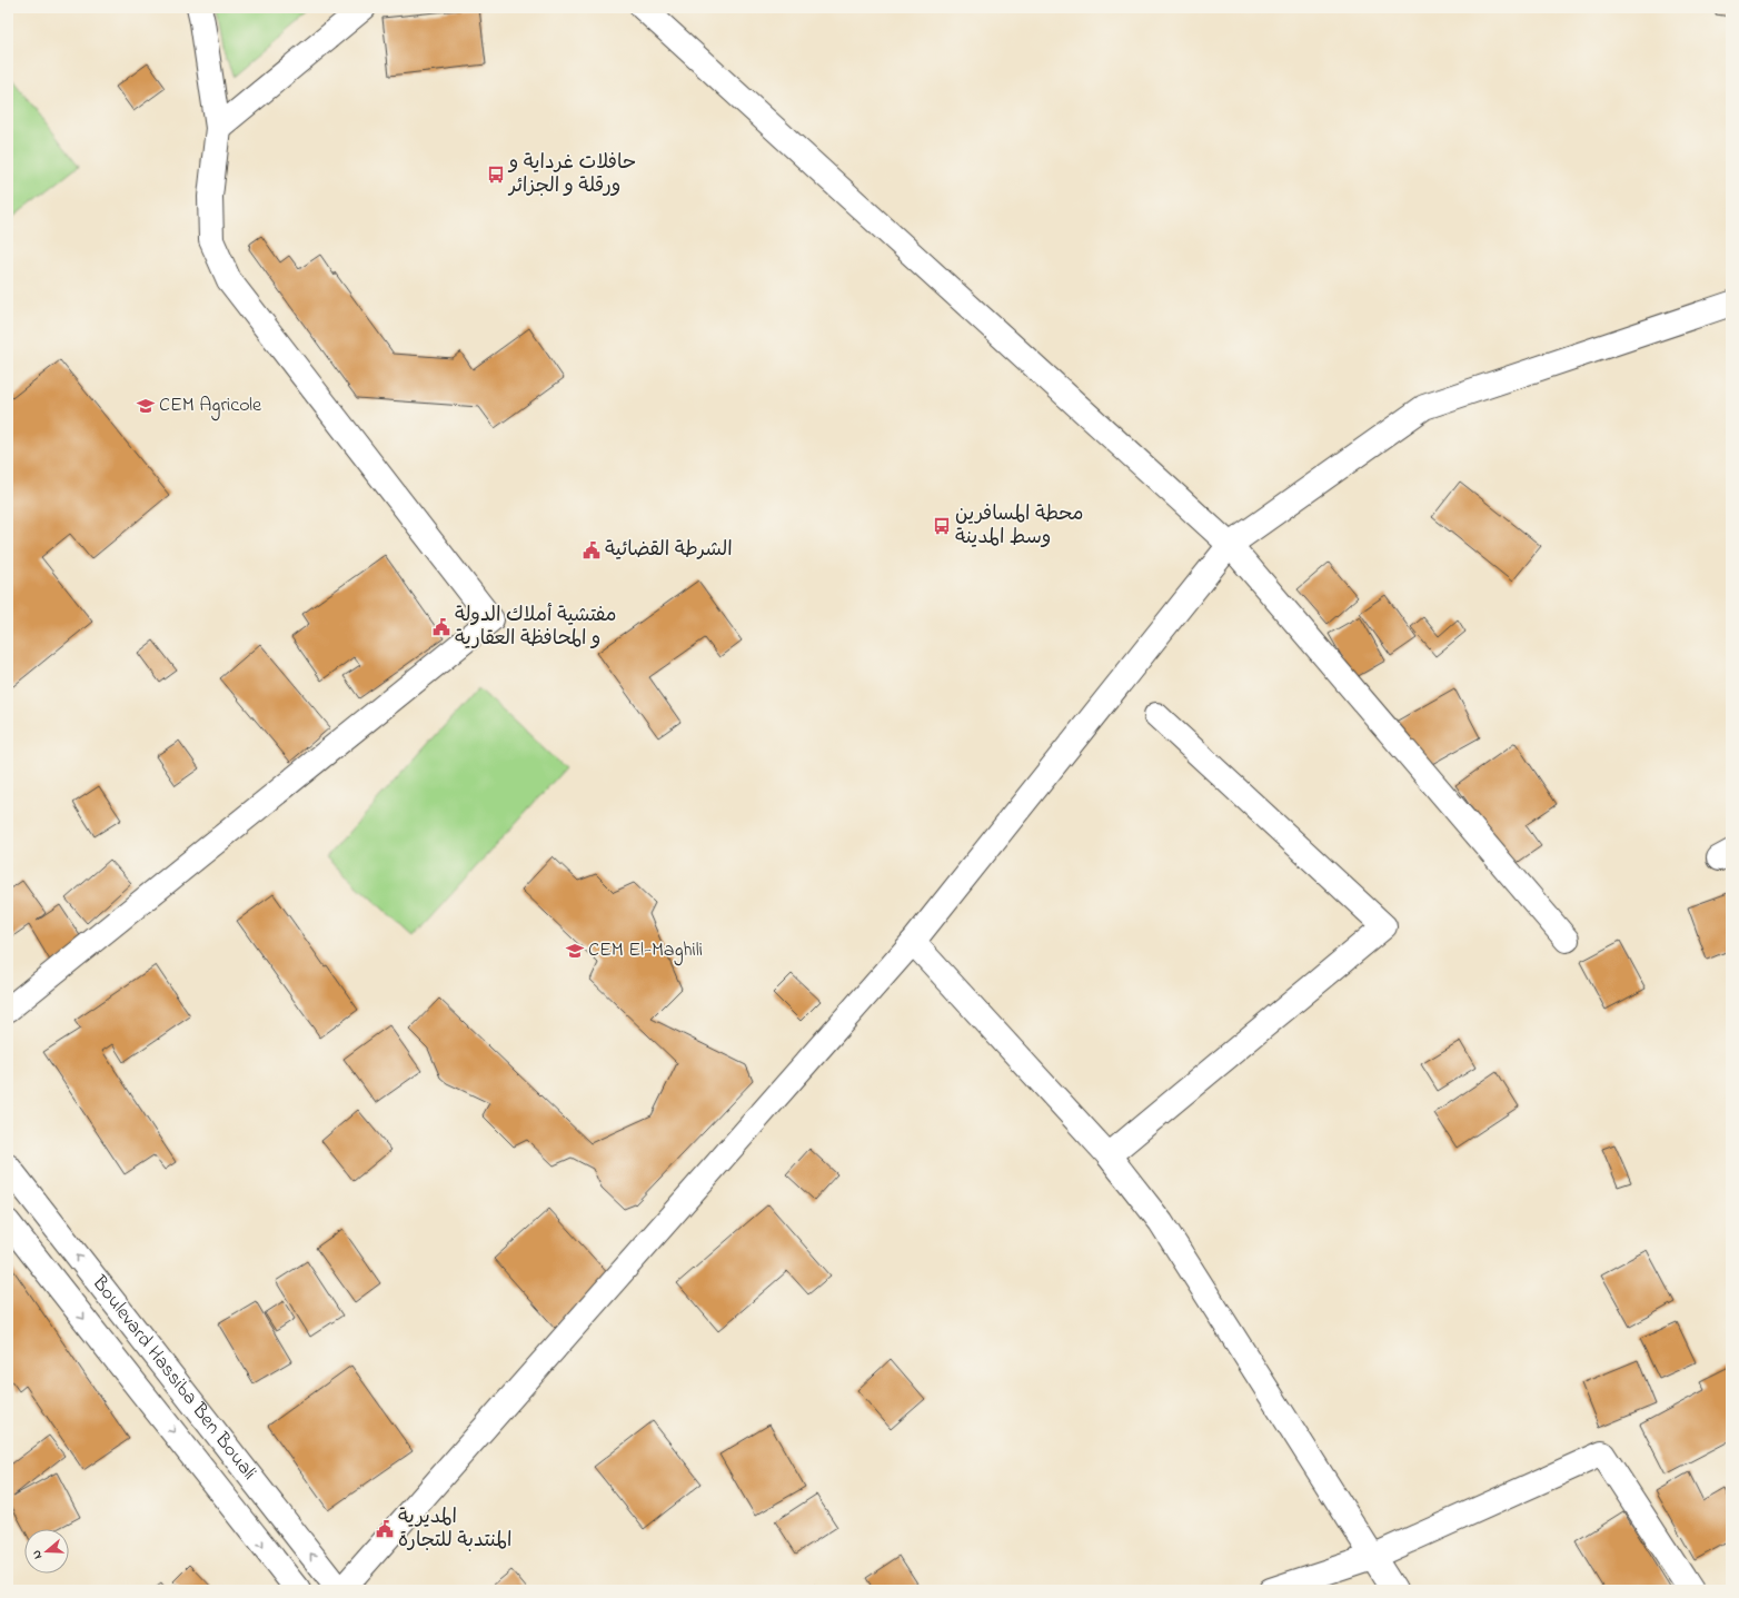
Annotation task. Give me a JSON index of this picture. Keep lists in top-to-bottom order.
{
  "streets": {
    "street": ["Boulevard Hassiba Ben Bouali"]
  },
  "places": {
    "bus stop": ["حافلات غرداية و ورقلة و الجزائر", "محطة المسافرين وسط المدينة"],
    "school or university": ["CEM Agricole", "CEM El-Maghili"],
    "public building": ["الشرطة القضائية", "مفتشية أملاك الدولة و المحافظة العقارية", "المديرية المنتدبة للتجارة"]
  },
  "north": "left"
}
